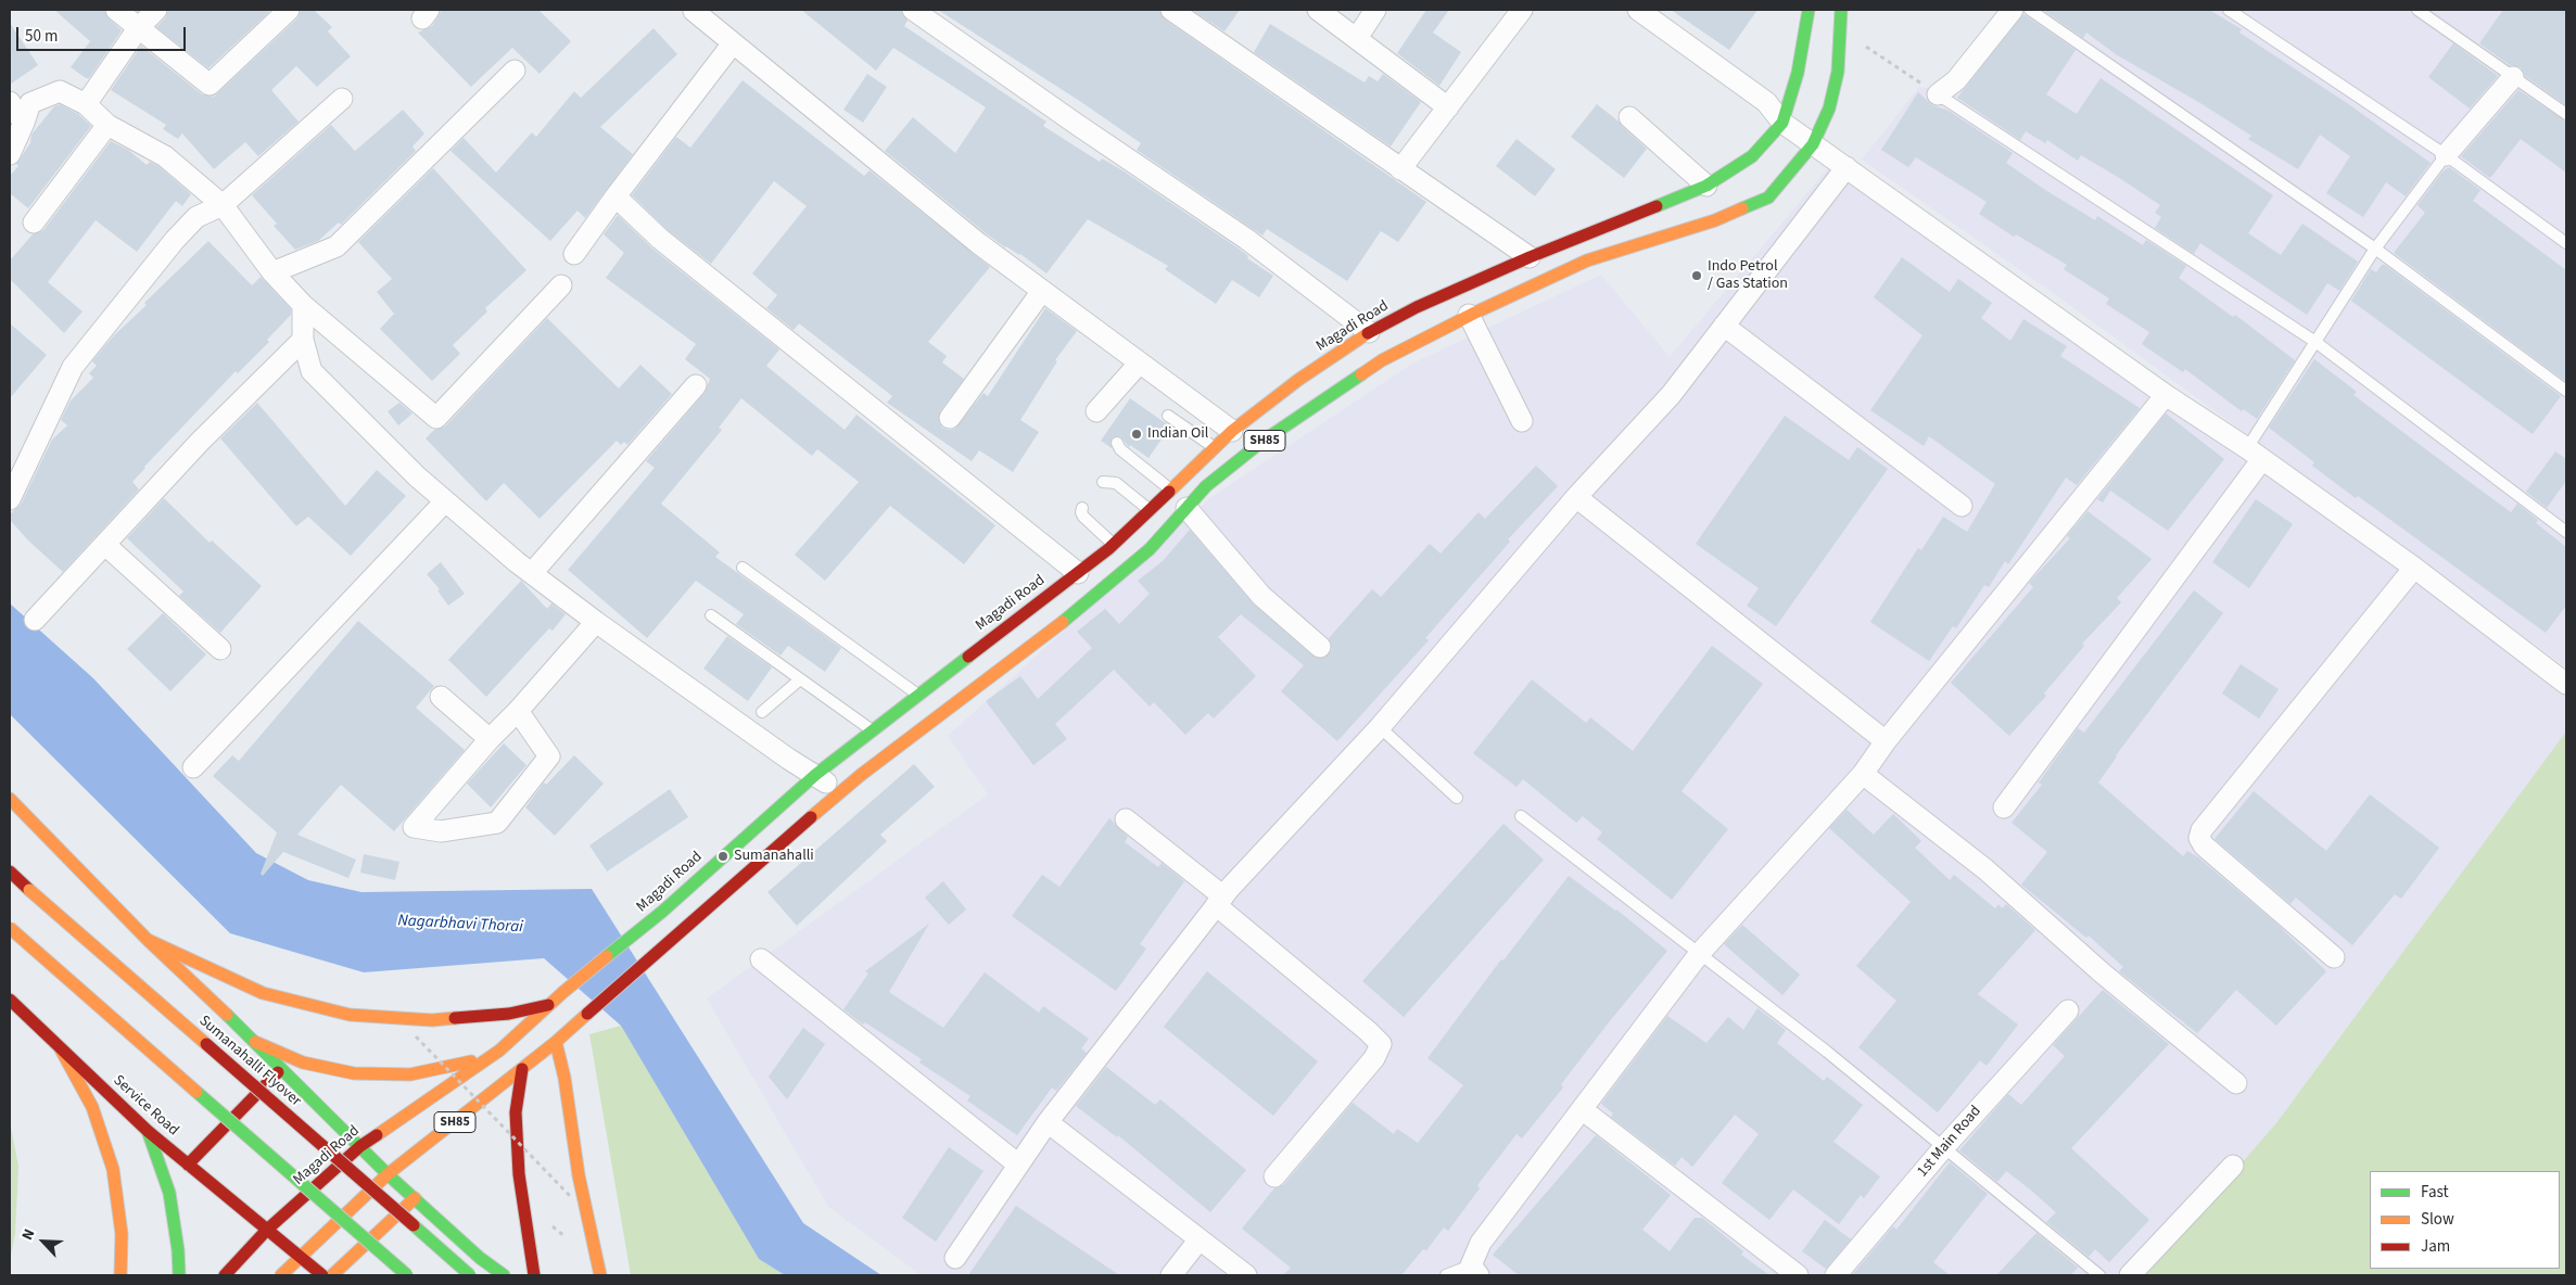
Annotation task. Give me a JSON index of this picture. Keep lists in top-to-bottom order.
{
  "streets": {
    "main road": [
      "Magadi Road",
      "SH85",
      "Sumanahalli Flyover",
      "Service Road"
    ],
    "street": ["1st Main Road"]
  },
  "crossings": [
    ["Magadi Road", "Service Road"],
    ["SH85", "Service Road"]
  ],
  "water": ["Nagarbhavi Thorai"],
  "places": ["Indo Petrol / Gas Station", "Indian Oil", "Sumanahalli"],
  "legend": ["Fast", "Slow", "Jam"],
  "scale_bar": "50 m",
  "north": "top left"
}
